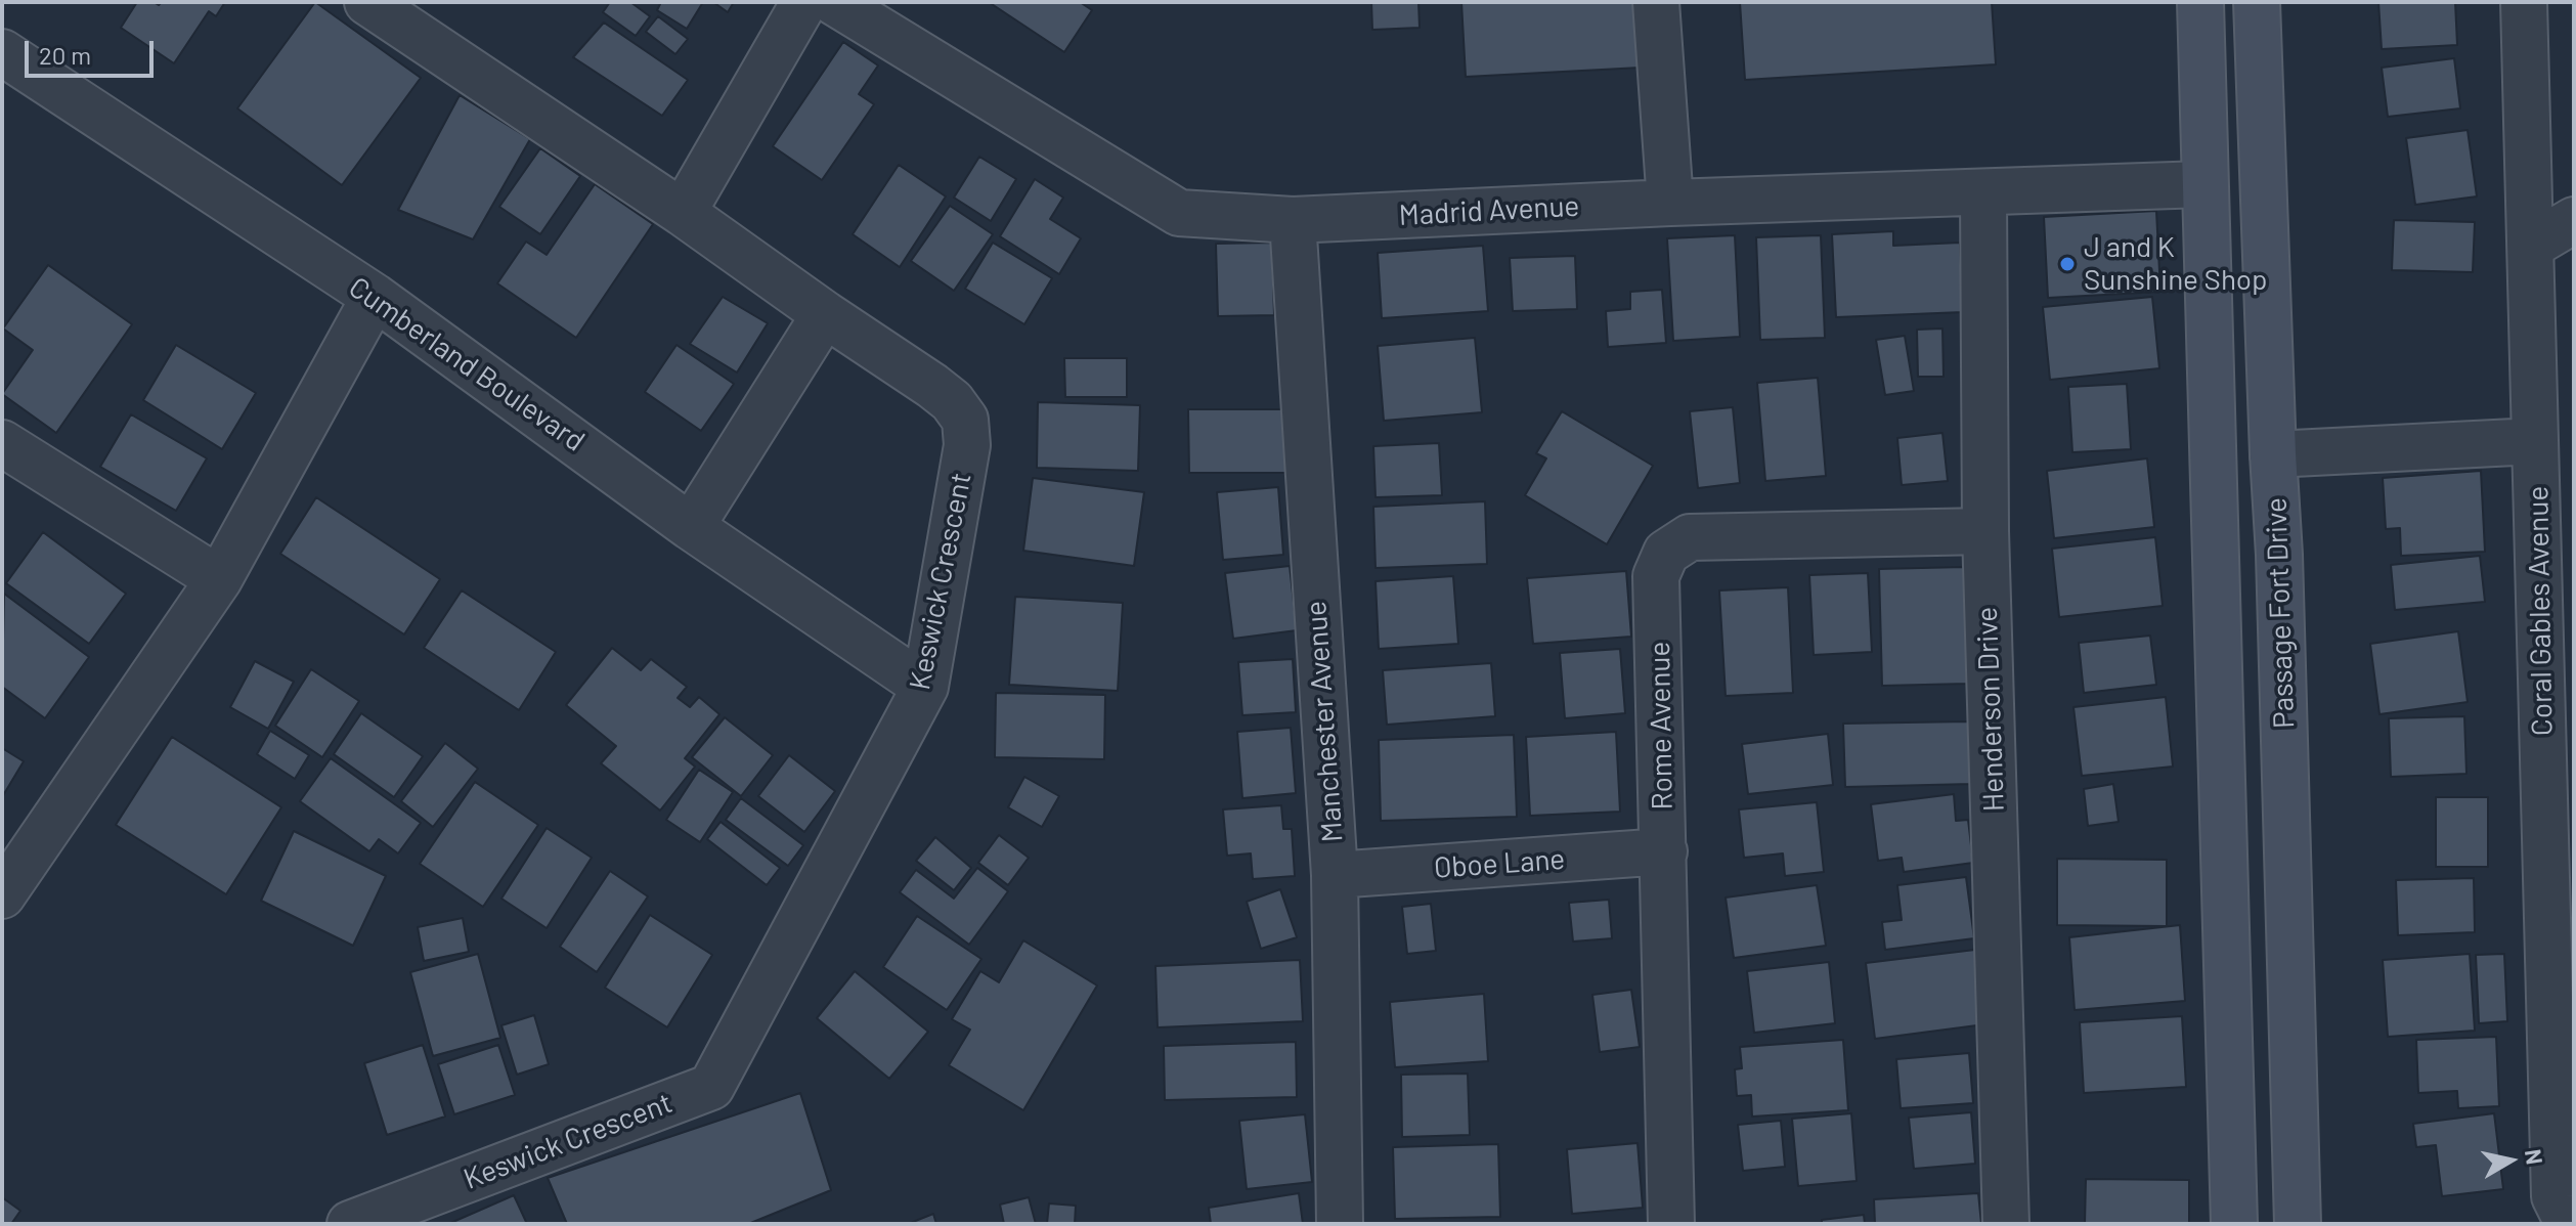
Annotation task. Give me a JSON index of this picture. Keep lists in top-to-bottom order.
{
  "streets": {
    "main road": ["Passage Fort Drive"],
    "street": [
      "Madrid Avenue",
      "Cumberland Boulevard",
      "Keswick Crescent",
      "Coral Gables Avenue",
      "Henderson Drive",
      "Manchester Avenue",
      "Rome Avenue",
      "Oboe Lane"
    ]
  },
  "crossings": [
    ["Madrid Avenue", "Henderson Drive"],
    ["Madrid Avenue", "Manchester Avenue"],
    ["Cumberland Boulevard", "Keswick Crescent"],
    ["Henderson Drive", "Rome Avenue"],
    ["Manchester Avenue", "Oboe Lane"],
    ["Rome Avenue", "Oboe Lane"]
  ],
  "places": ["J and K Sunshine Shop"],
  "scale_bar": "20 m",
  "north": "right"
}
